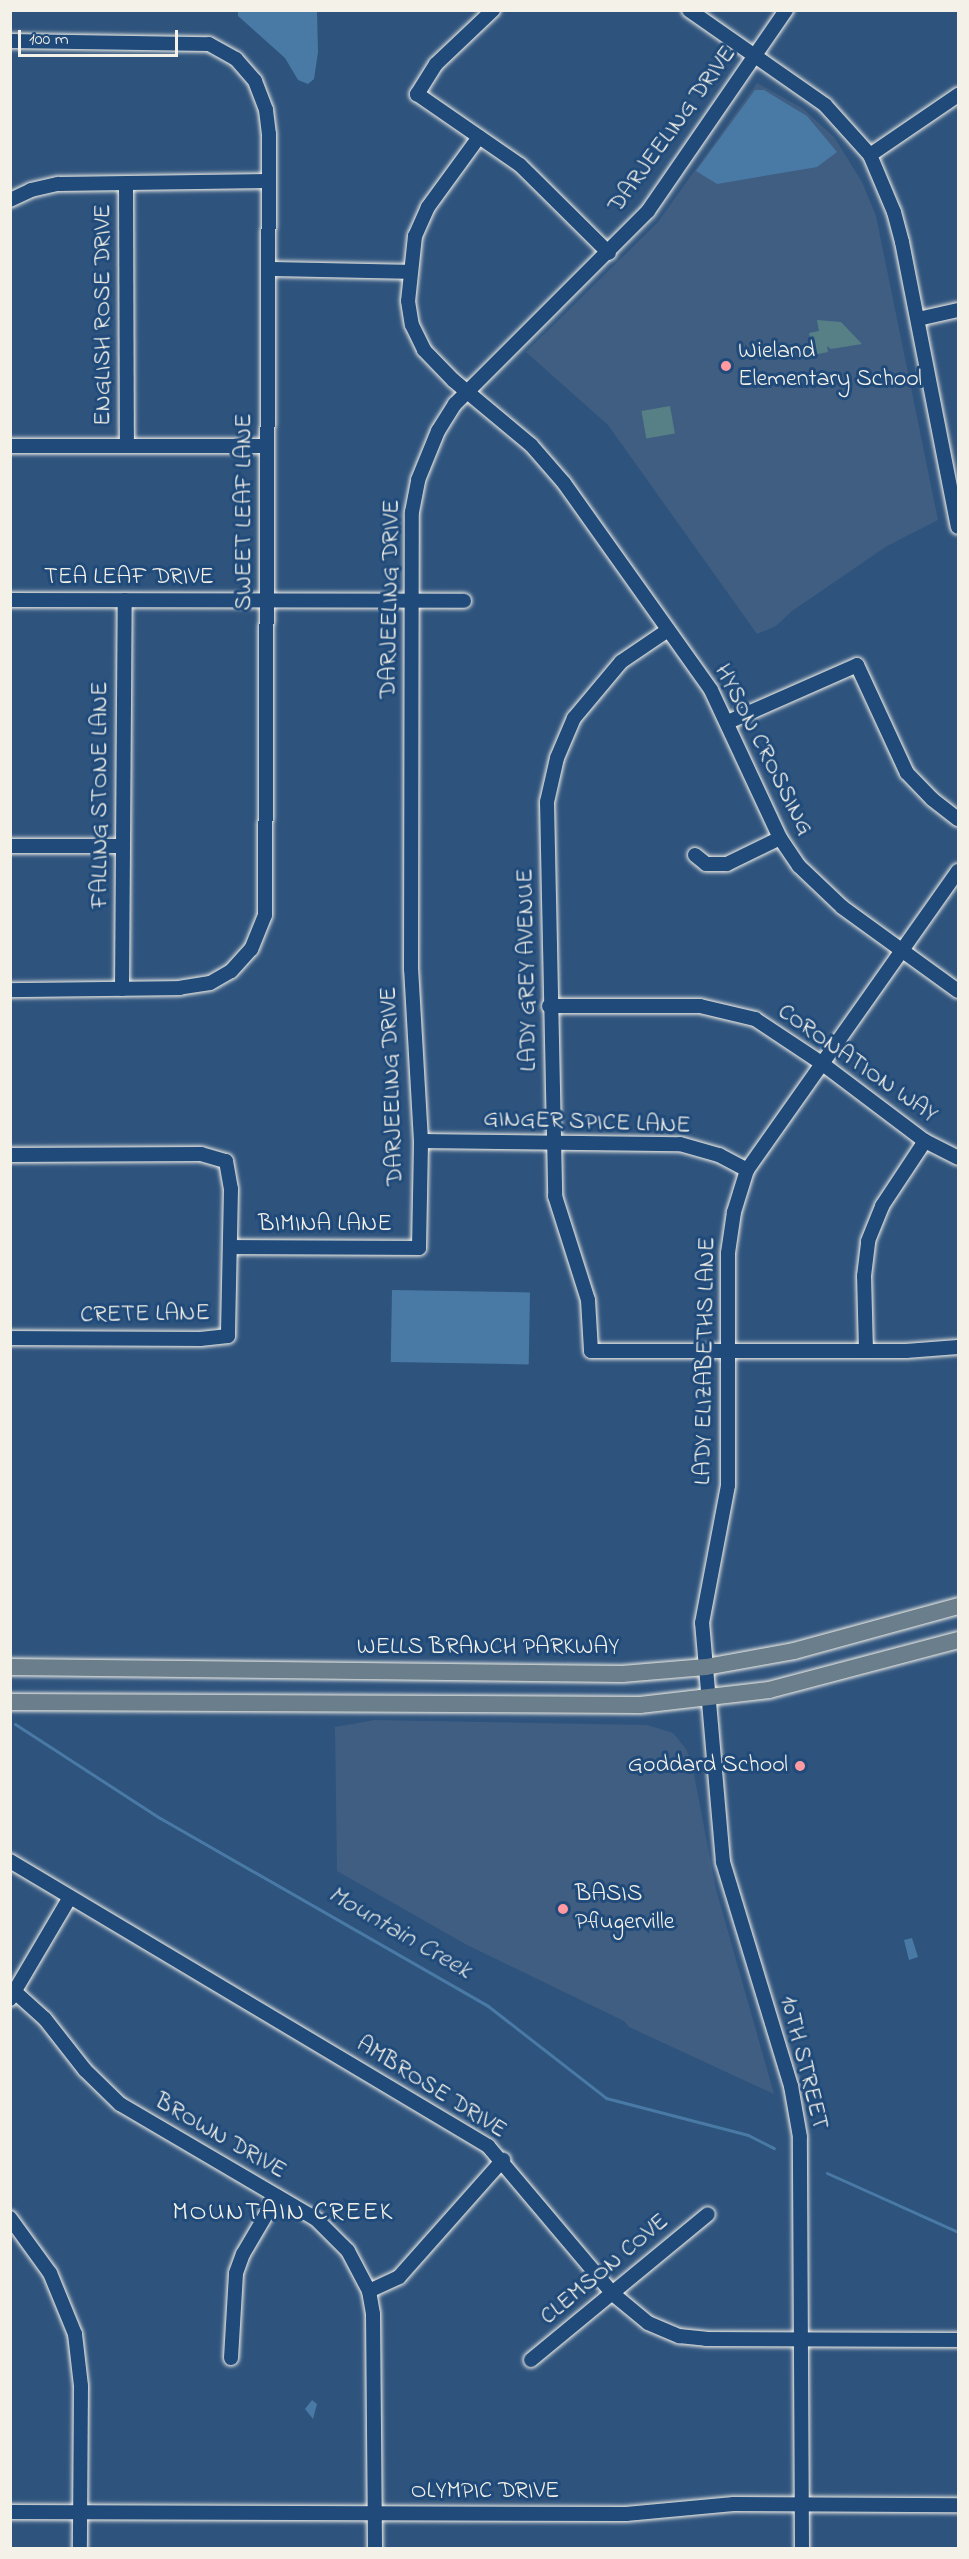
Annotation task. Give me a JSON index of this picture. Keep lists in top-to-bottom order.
{
  "streets": {
    "main road": ["WELLS BRANCH PARKWAY"],
    "street": [
      "DARJEELING DRIVE",
      "ENGLISH ROSE DRIVE",
      "SWEET LEAF LANE",
      "TEA LEAF DRIVE",
      "HYSON CROSSING",
      "FALLING STONE LANE",
      "LADY GREY AVENUE",
      "CORONATION WAY",
      "GINGER SPICE LANE",
      "BIMINA LANE",
      "CRETE LANE",
      "LADY ELIZABETHS LANE",
      "10TH STREET",
      "AMBROSE DRIVE",
      "BROWN DRIVE",
      "CLEMSON COVE",
      "OLYMPIC DRIVE"
    ]
  },
  "crossings": [
    ["DARJEELING DRIVE", "TEA LEAF DRIVE"],
    ["DARJEELING DRIVE", "HYSON CROSSING"],
    ["DARJEELING DRIVE", "GINGER SPICE LANE"],
    ["DARJEELING DRIVE", "BIMINA LANE"],
    ["SWEET LEAF LANE", "TEA LEAF DRIVE"],
    ["SWEET LEAF LANE", "FALLING STONE LANE"],
    ["TEA LEAF DRIVE", "FALLING STONE LANE"],
    ["HYSON CROSSING", "LADY GREY AVENUE"],
    ["HYSON CROSSING", "LADY ELIZABETHS LANE"],
    ["LADY GREY AVENUE", "CORONATION WAY"],
    ["LADY GREY AVENUE", "GINGER SPICE LANE"],
    ["LADY GREY AVENUE", "LADY ELIZABETHS LANE"],
    ["CORONATION WAY", "LADY ELIZABETHS LANE"],
    ["GINGER SPICE LANE", "LADY ELIZABETHS LANE"],
    ["BIMINA LANE", "CRETE LANE"],
    ["LADY ELIZABETHS LANE", "WELLS BRANCH PARKWAY"],
    ["LADY ELIZABETHS LANE", "10TH STREET"],
    ["WELLS BRANCH PARKWAY", "10TH STREET"],
    ["10TH STREET", "AMBROSE DRIVE"],
    ["10TH STREET", "OLYMPIC DRIVE"],
    ["AMBROSE DRIVE", "CLEMSON COVE"],
    ["BROWN DRIVE", "OLYMPIC DRIVE"]
  ],
  "districts": ["MOUNTAIN CREEK"],
  "water": ["Mountain Creek"],
  "places": ["Wieland Elementary School", "Goddard School", "BASIS Pflugerville"],
  "scale_bar": "100 m"
}
